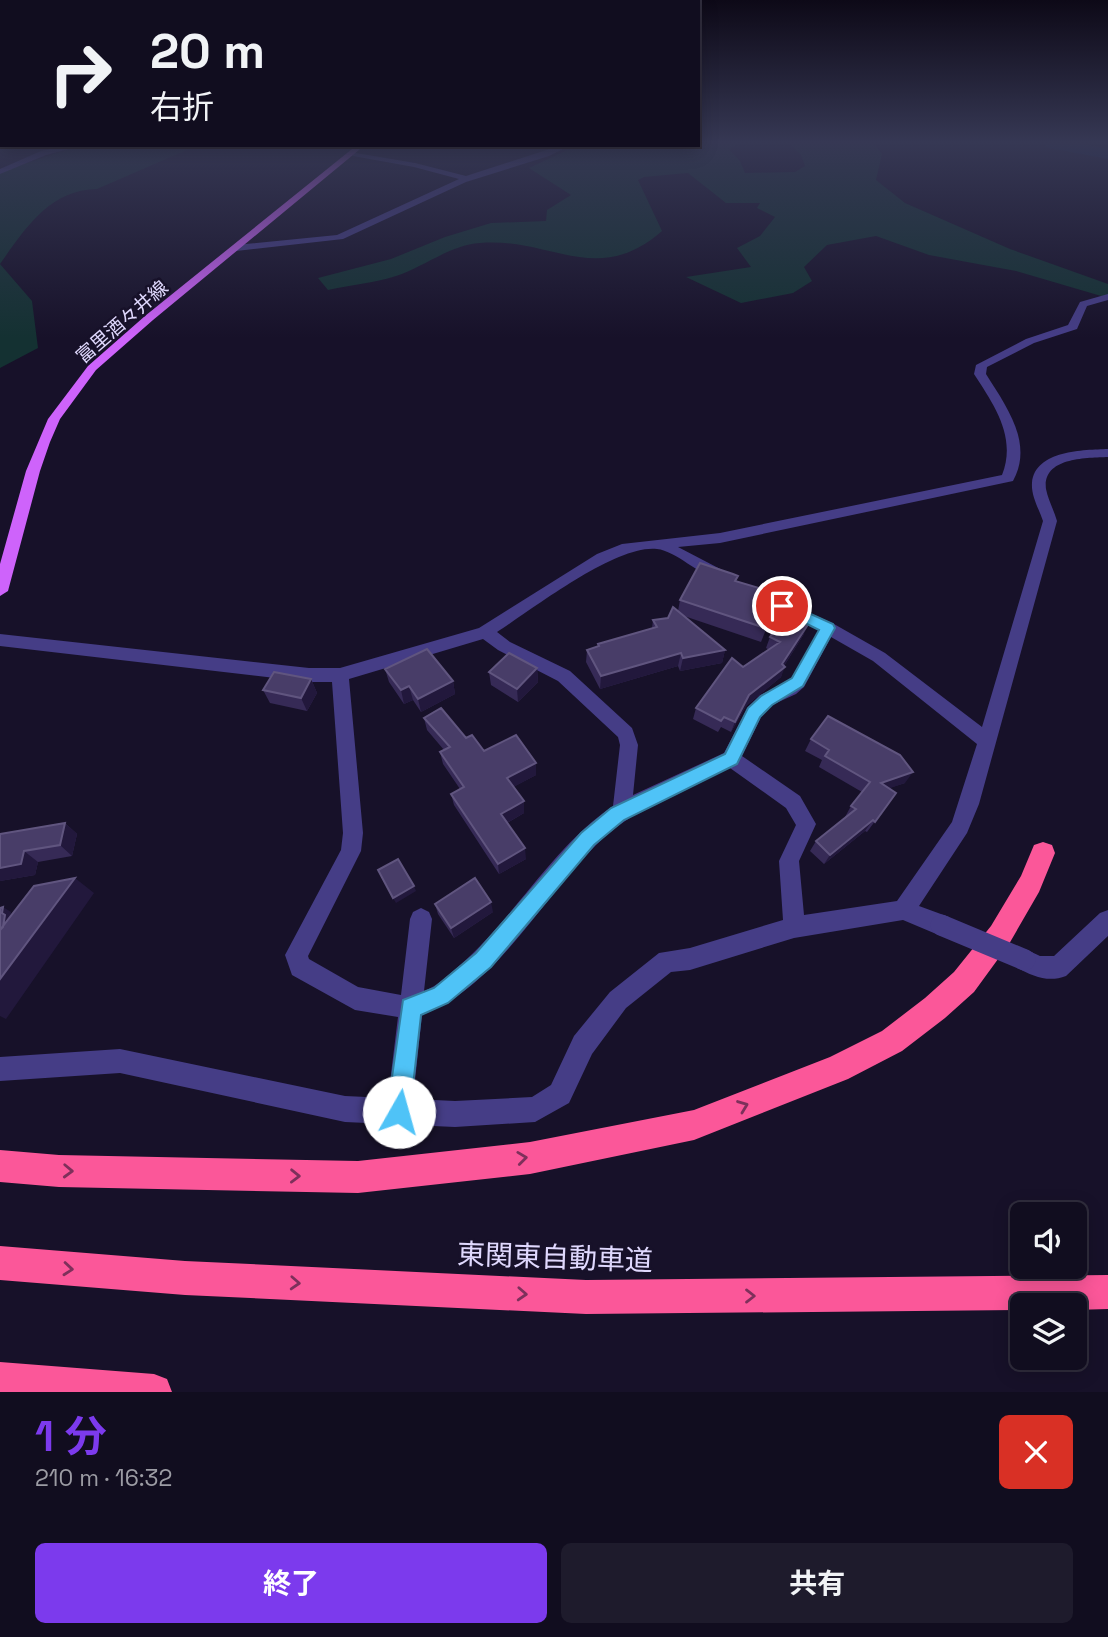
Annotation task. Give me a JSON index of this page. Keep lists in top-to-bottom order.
{
  "streets": {
    "highway": ["東関東自動車道"],
    "main road": ["富里酒々井線"]
  },
  "one_way": ["東関東自動車道"],
  "page": {
    "turn": ["20 m", "右折"],
    "heading": ["1 分", "210 m · 16:32"],
    "buttons": ["終了", "共有"]
  }
}
